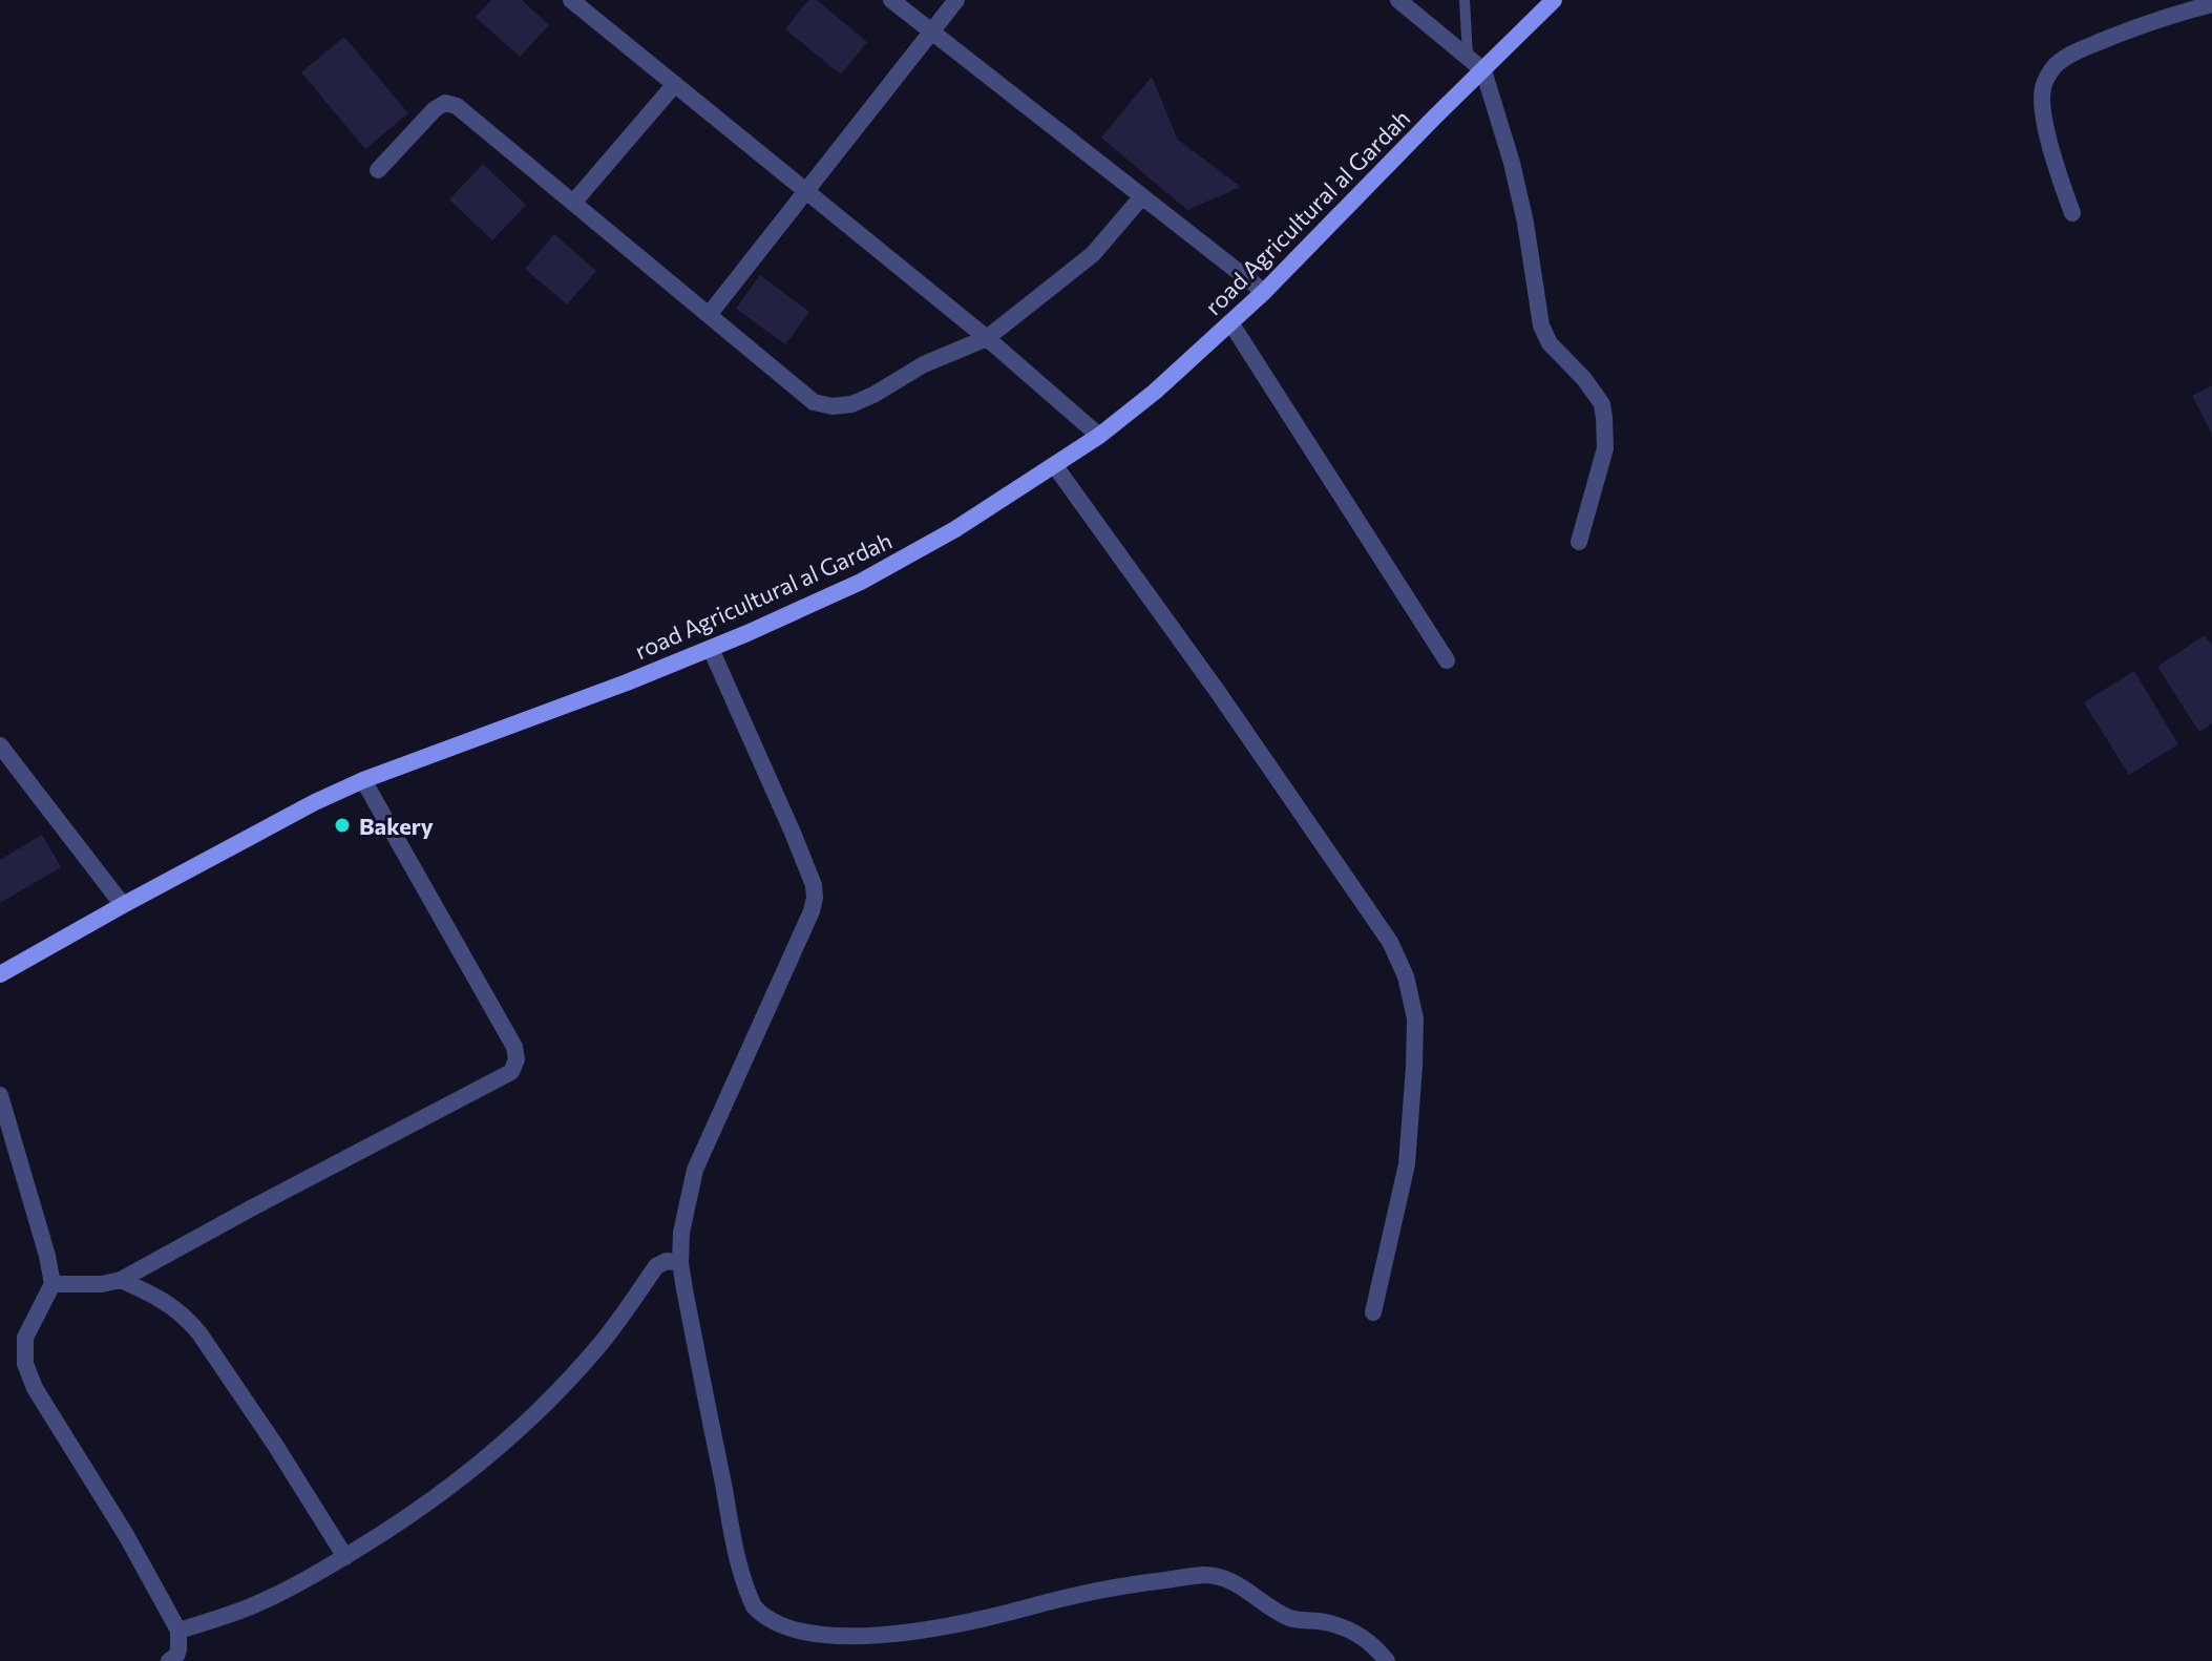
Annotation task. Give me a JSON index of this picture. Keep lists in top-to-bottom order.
{
  "streets": {
    "main road": ["road Agricultural al Gardah"]
  },
  "places": ["Bakery"]
}
